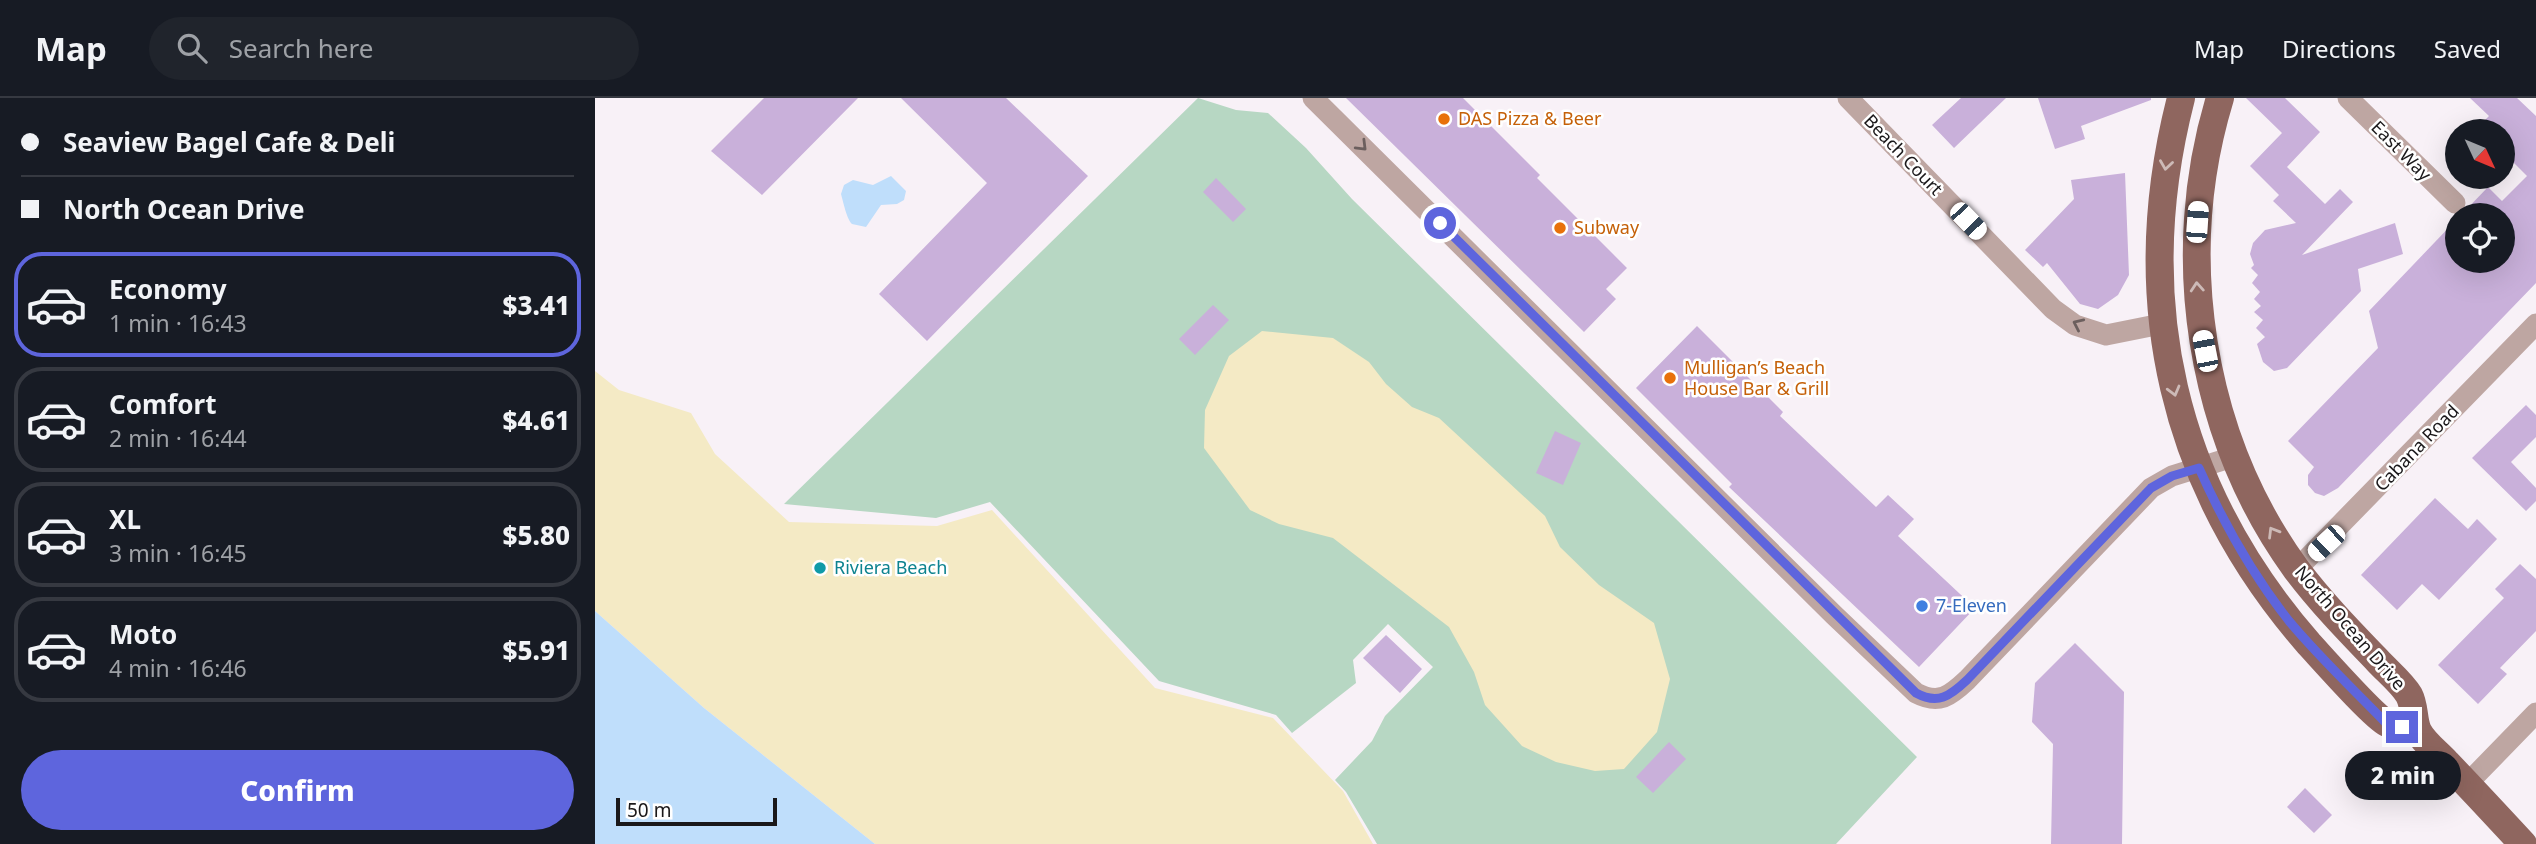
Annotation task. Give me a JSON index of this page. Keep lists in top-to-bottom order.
{
  "streets": {
    "main road": ["North Ocean Drive"],
    "street": ["East Way", "Beach Court", "Cabana Road"]
  },
  "crossings": [
    ["Beach Court", "North Ocean Drive"],
    ["Cabana Road", "North Ocean Drive"]
  ],
  "one_way": ["Beach Court"],
  "places": [
    "DAS Pizza & Beer",
    "Subway",
    "Mulligan’s Beach House Bar & Grill",
    "Riviera Beach",
    "7-Eleven"
  ],
  "scale_bar": "50 m",
  "north": "bottom right",
  "page": {
    "header": "Map",
    "search": "Search here",
    "nav": ["Map", "Directions", "Saved"],
    "banner": ["Seaview Bagel Cafe & Deli", "North Ocean Drive"],
    "list": [
      {
        "name": "Economy",
        "note": "1 min · 16:43",
        "value": "$3.41"
      },
      {
        "name": "Comfort",
        "note": "2 min · 16:44",
        "value": "$4.61"
      },
      {
        "name": "XL",
        "note": "3 min · 16:45",
        "value": "$5.80"
      },
      {
        "name": "Moto",
        "note": "4 min · 16:46",
        "value": "$5.91"
      }
    ],
    "buttons": "Confirm",
    "bubble": "2 min",
    "scale": "50 m"
  }
}
